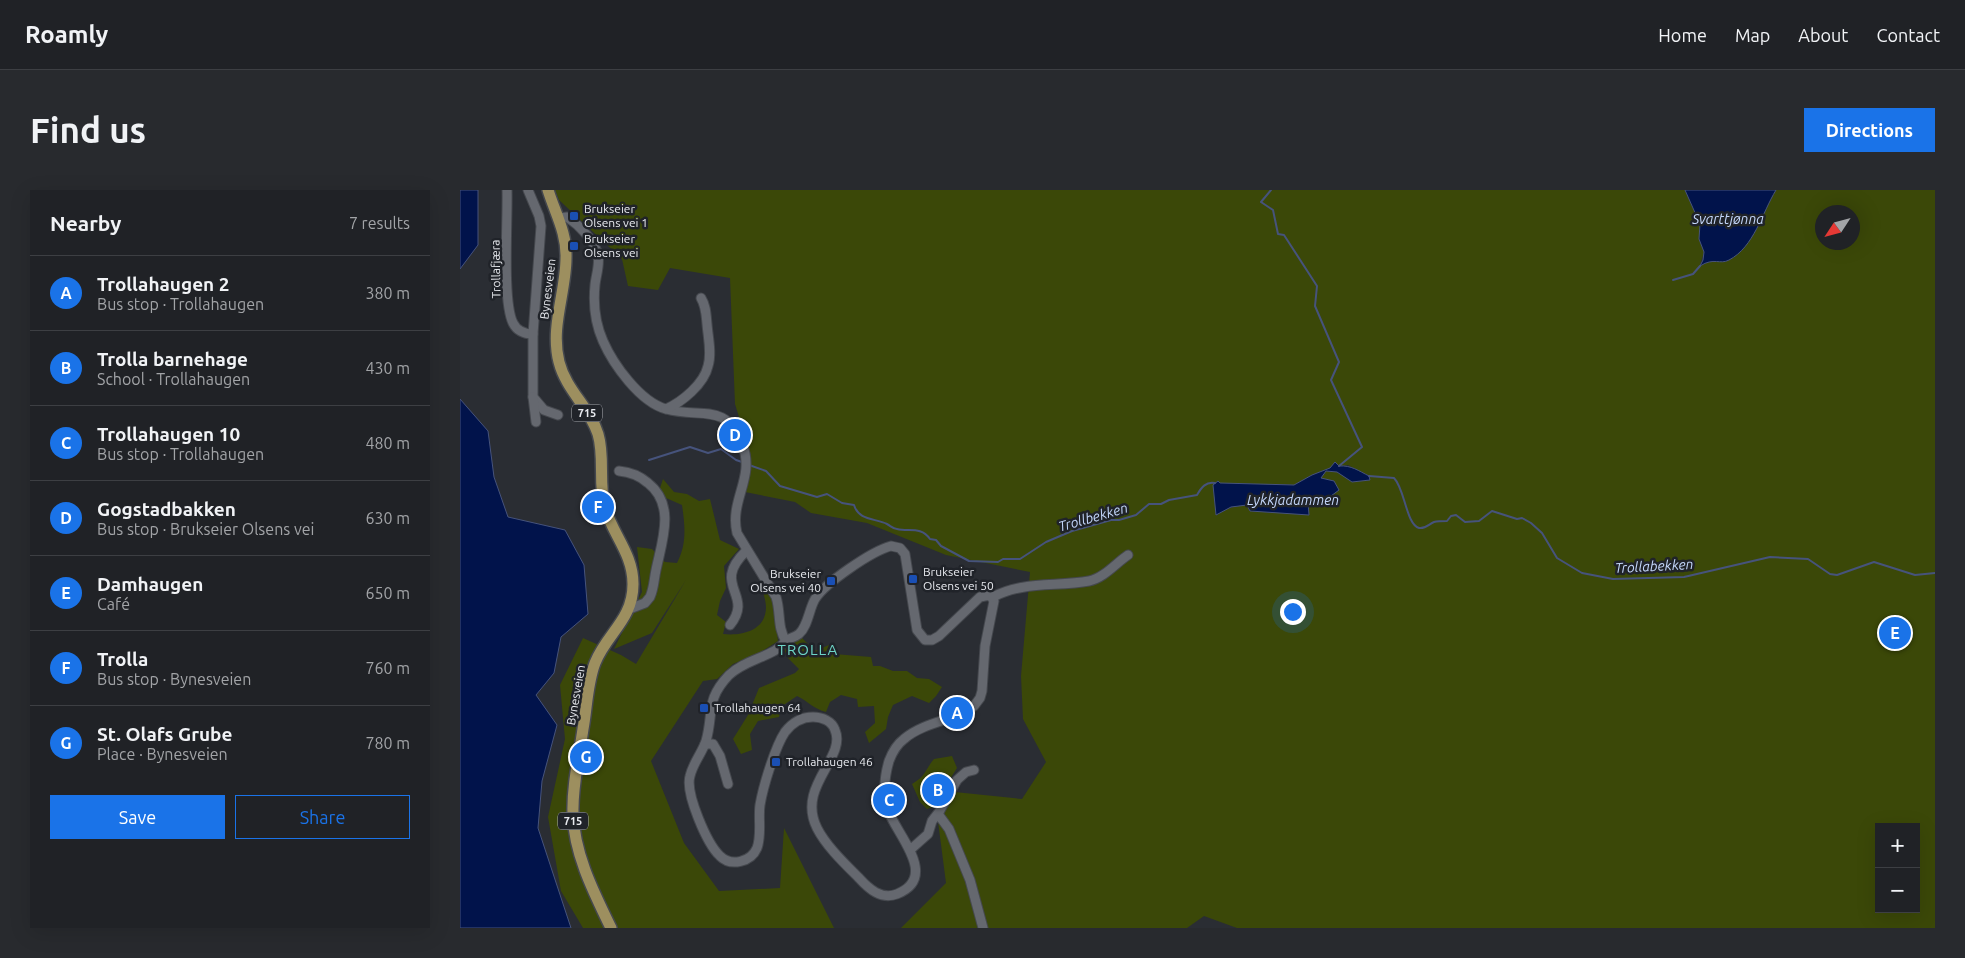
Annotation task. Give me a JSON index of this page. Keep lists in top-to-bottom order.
{
  "streets": {
    "main road": ["Bynesveien", "715"],
    "street": ["Trollafjæra"]
  },
  "districts": ["TROLLA"],
  "water": [
    "Svarttjønna",
    "Lykkjadammen",
    "Trollbekken",
    "Trollabekken"
  ],
  "places": {
    "transit": [
      "Brukseier Olsens vei 1",
      "Brukseier Olsens vei",
      "Brukseier Olsens vei 50",
      "Brukseier Olsens vei 40",
      "Trollahaugen 64",
      "Trollahaugen 46"
    ]
  },
  "north": "bottom left",
  "page": {
    "header": "Roamly",
    "nav": [
      "Home",
      "Map",
      "About",
      "Contact"
    ],
    "buttons": [
      "Directions",
      ["Save", "Share"]
    ],
    "title": "Find us",
    "heading": ["Nearby", "7 results"],
    "list": [
      {
        "mark": "A",
        "name": "Trollahaugen 2",
        "note": "Bus stop · Trollahaugen",
        "value": "380 m"
      },
      {
        "mark": "B",
        "name": "Trolla barnehage",
        "note": "School · Trollahaugen",
        "value": "430 m"
      },
      {
        "mark": "C",
        "name": "Trollahaugen 10",
        "note": "Bus stop · Trollahaugen",
        "value": "480 m"
      },
      {
        "mark": "D",
        "name": "Gogstadbakken",
        "note": "Bus stop · Brukseier Olsens vei",
        "value": "630 m"
      },
      {
        "mark": "E",
        "name": "Damhaugen",
        "note": "Café",
        "value": "650 m"
      },
      {
        "mark": "F",
        "name": "Trolla",
        "note": "Bus stop · Bynesveien",
        "value": "760 m"
      },
      {
        "mark": "G",
        "name": "St. Olafs Grube",
        "note": "Place · Bynesveien",
        "value": "780 m"
      }
    ],
    "pins": [
      "D",
      "F",
      "E",
      "A",
      "G",
      "B",
      "C"
    ],
    "map_buttons": ["+", "−"]
  }
}
